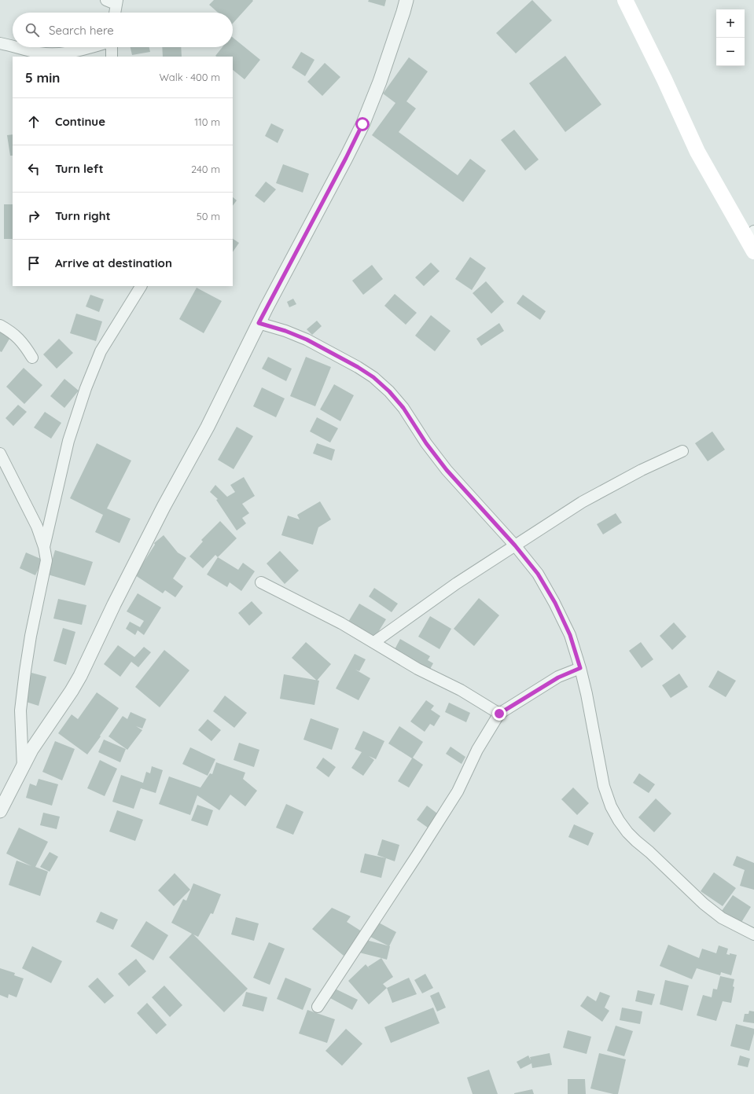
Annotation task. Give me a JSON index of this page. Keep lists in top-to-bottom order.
{
  "page": {
    "map_buttons": ["+", "−"],
    "search": "Search here",
    "heading": ["5 min", "Walk · 400 m"],
    "list": [
      ["Continue", "110 m"],
      ["Turn left", "240 m"],
      ["Turn right", "50 m"],
      "Arrive at destination"
    ]
  }
}
